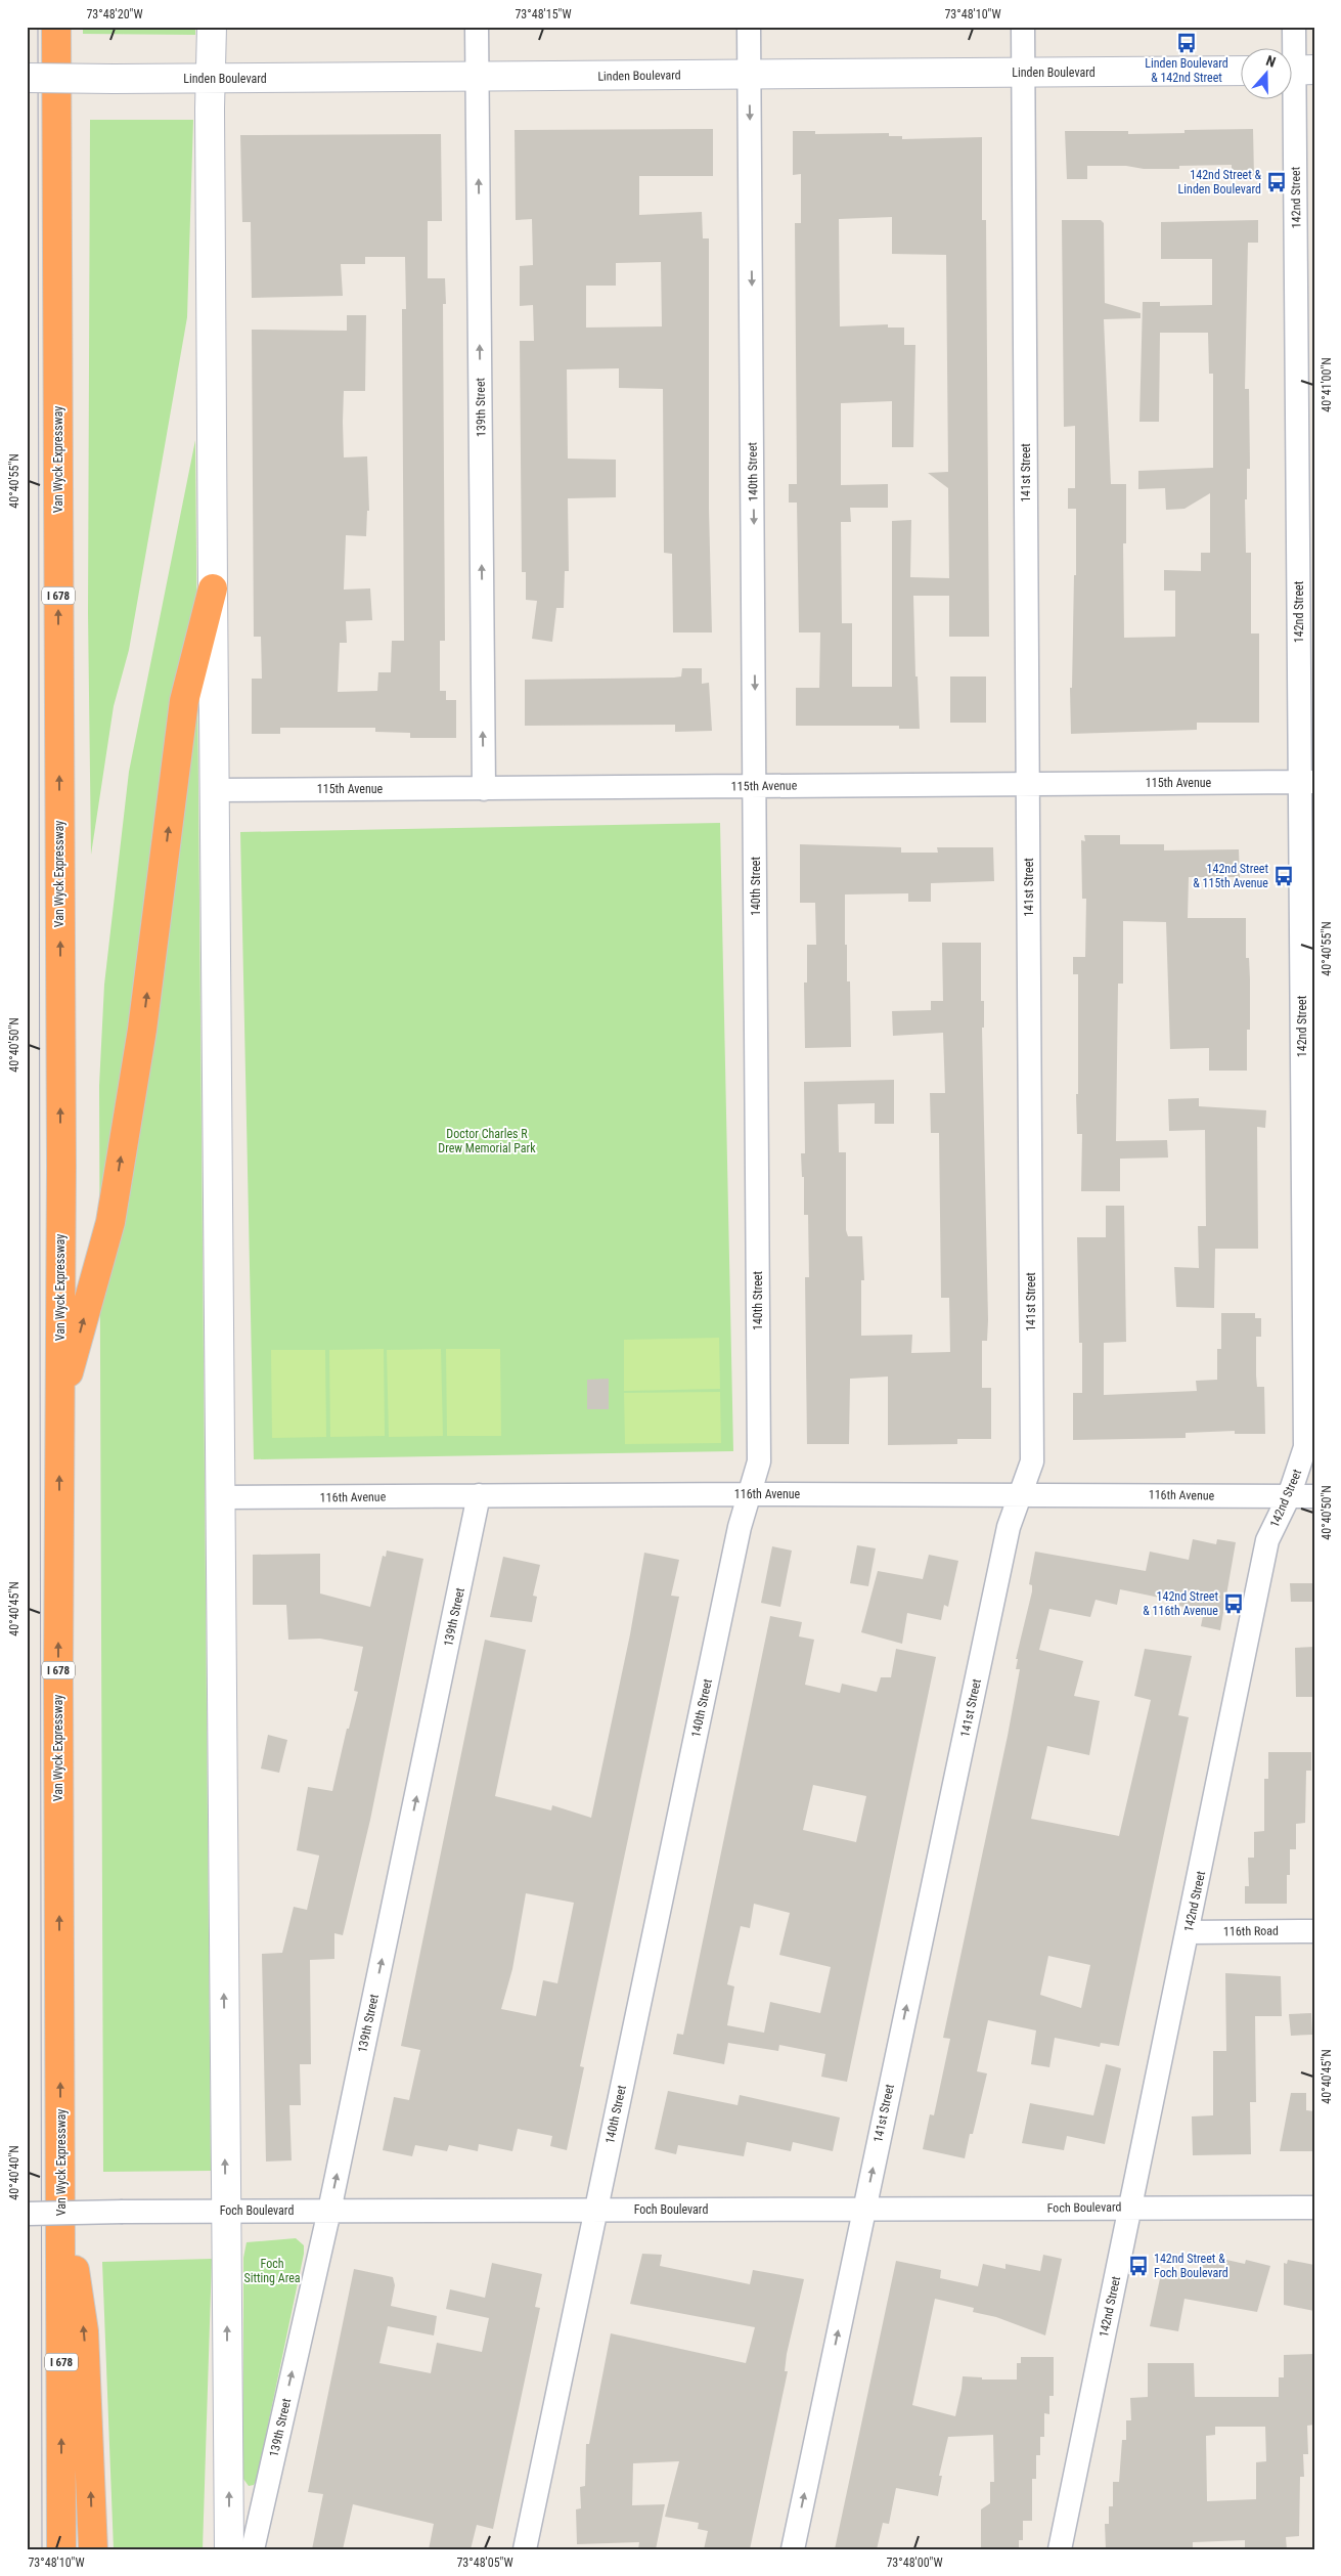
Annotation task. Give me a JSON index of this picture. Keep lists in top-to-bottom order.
{
  "streets": {
    "highway": ["Van Wyck Expressway", "I 678"],
    "main road": ["Linden Boulevard"],
    "street": [
      "142nd Street",
      "139th Street",
      "140th Street",
      "141st Street",
      "115th Avenue",
      "116th Avenue",
      "116th Road",
      "Foch Boulevard"
    ]
  },
  "crossings": [
    ["Linden Boulevard", "139th Street"],
    ["Linden Boulevard", "140th Street"],
    ["Linden Boulevard", "141st Street"],
    ["142nd Street", "115th Avenue"],
    ["142nd Street", "116th Avenue"],
    ["142nd Street", "116th Road"],
    ["142nd Street", "Foch Boulevard"],
    ["139th Street", "115th Avenue"],
    ["139th Street", "116th Avenue"],
    ["139th Street", "Foch Boulevard"],
    ["140th Street", "115th Avenue"],
    ["140th Street", "116th Avenue"],
    ["140th Street", "Foch Boulevard"],
    ["141st Street", "115th Avenue"],
    ["141st Street", "116th Avenue"],
    ["141st Street", "Foch Boulevard"]
  ],
  "one_way": ["139th Street", "141st Street"],
  "parks": ["Doctor Charles R Drew Memorial Park", "Foch Sitting Area"],
  "places": {
    "bus stop": [
      "Linden Boulevard & 142nd Street",
      "142nd Street & Linden Boulevard",
      "142nd Street & 115th Avenue",
      "142nd Street & 116th Avenue",
      "142nd Street & Foch Boulevard"
    ]
  },
  "north": "top",
  "coordinates": [
    "73°48'20\"W",
    "73°48'15\"W",
    "73°48'10\"W",
    "40°41'00\"N",
    "40°40'55\"N",
    "40°40'50\"N",
    "40°40'45\"N",
    "40°40'40\"N",
    "73°48'05\"W",
    "73°48'00\"W"
  ]
}
